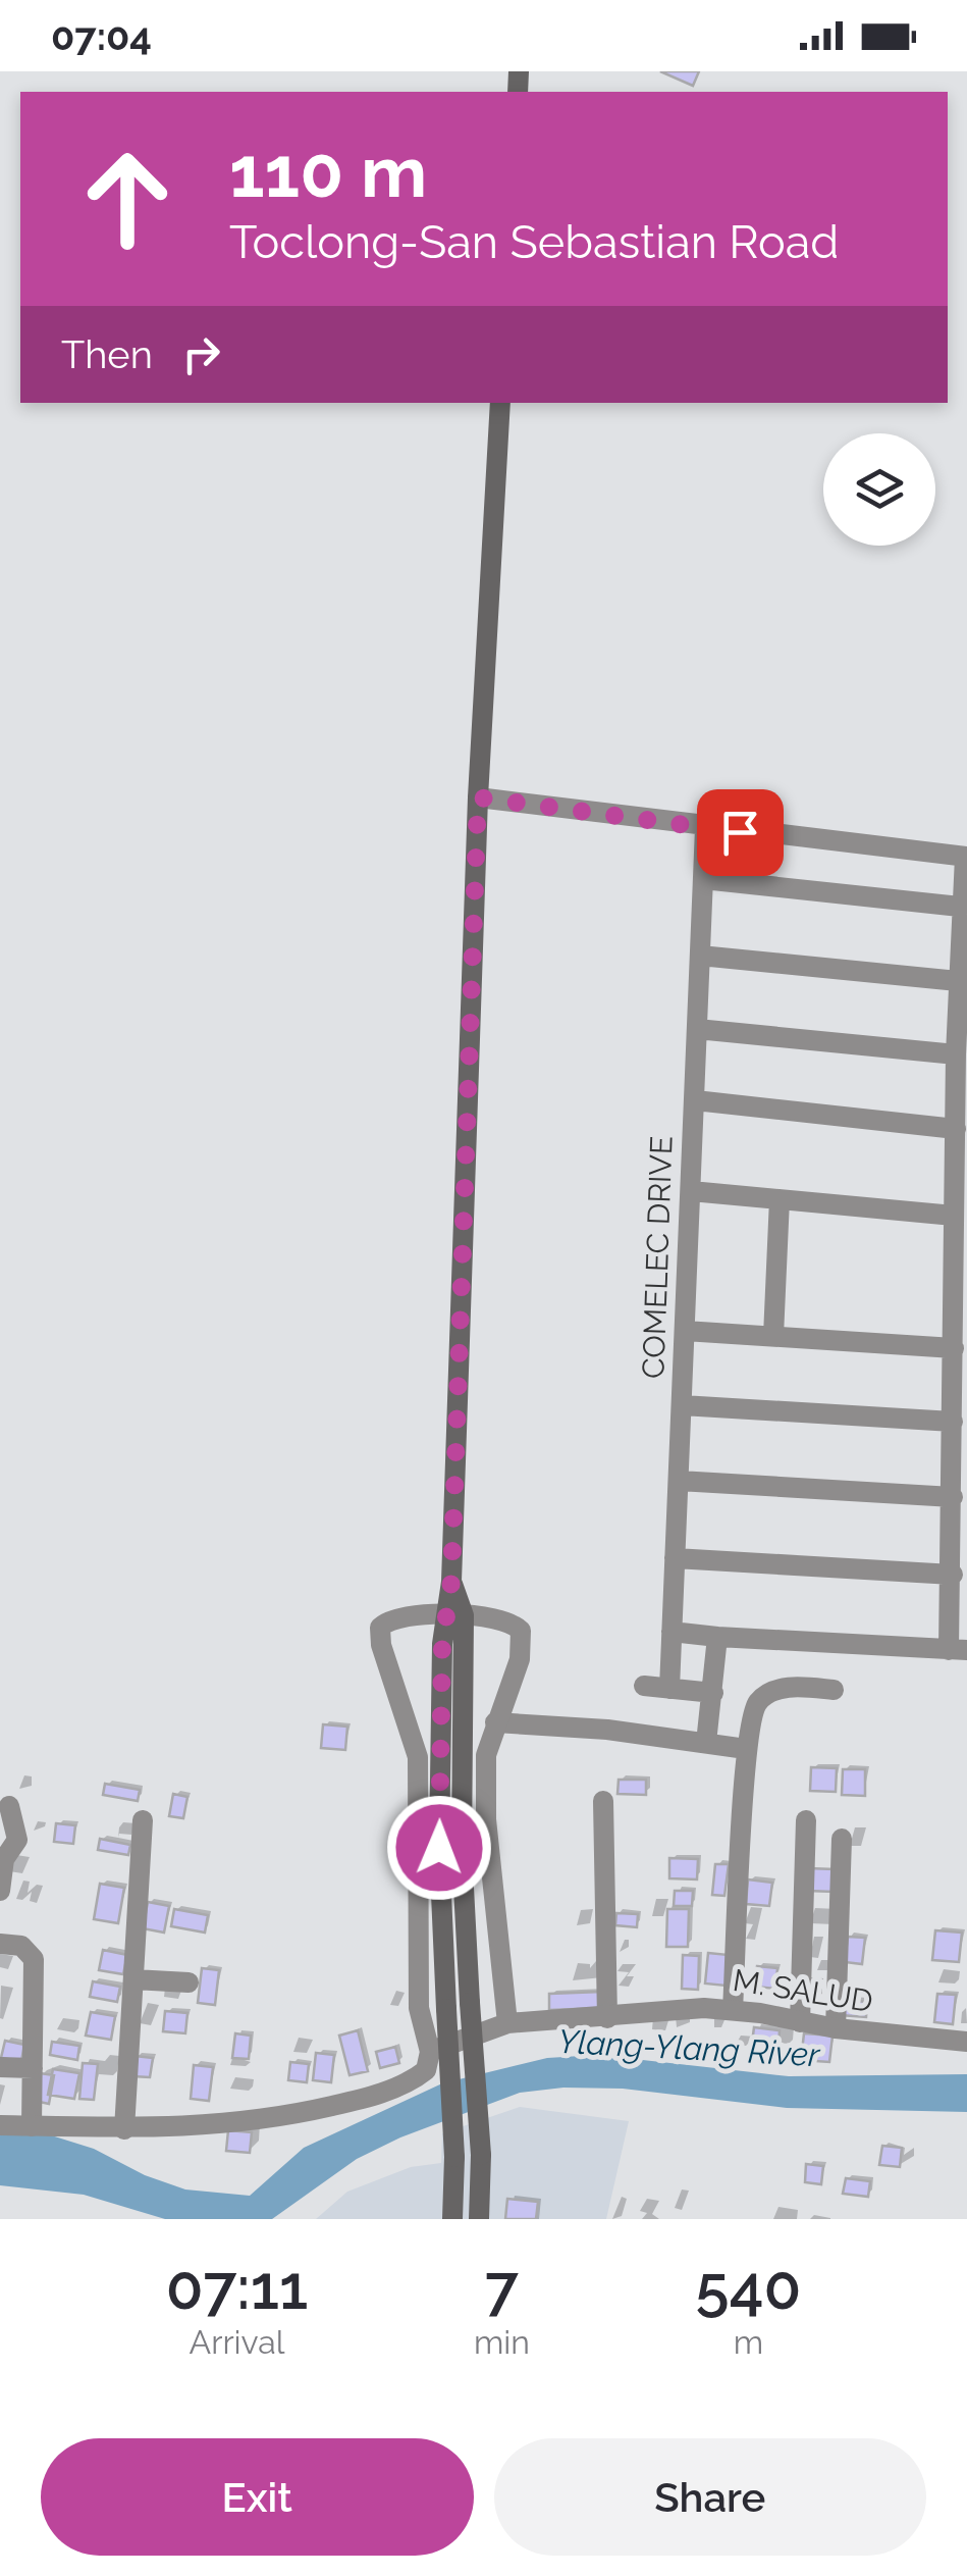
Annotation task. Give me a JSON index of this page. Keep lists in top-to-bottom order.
{
  "streets": {
    "street": ["COMELEC DRIVE", "M. SALUD"]
  },
  "water": ["Ylang-Ylang River"],
  "page": {
    "status": "07:04",
    "turn": ["110 m", "Toclong-San Sebastian Road"],
    "then": "Then",
    "eta": [
      "07:11",
      "Arrival",
      "7",
      "min",
      "540",
      "m"
    ],
    "buttons": ["Exit", "Share"]
  }
}
